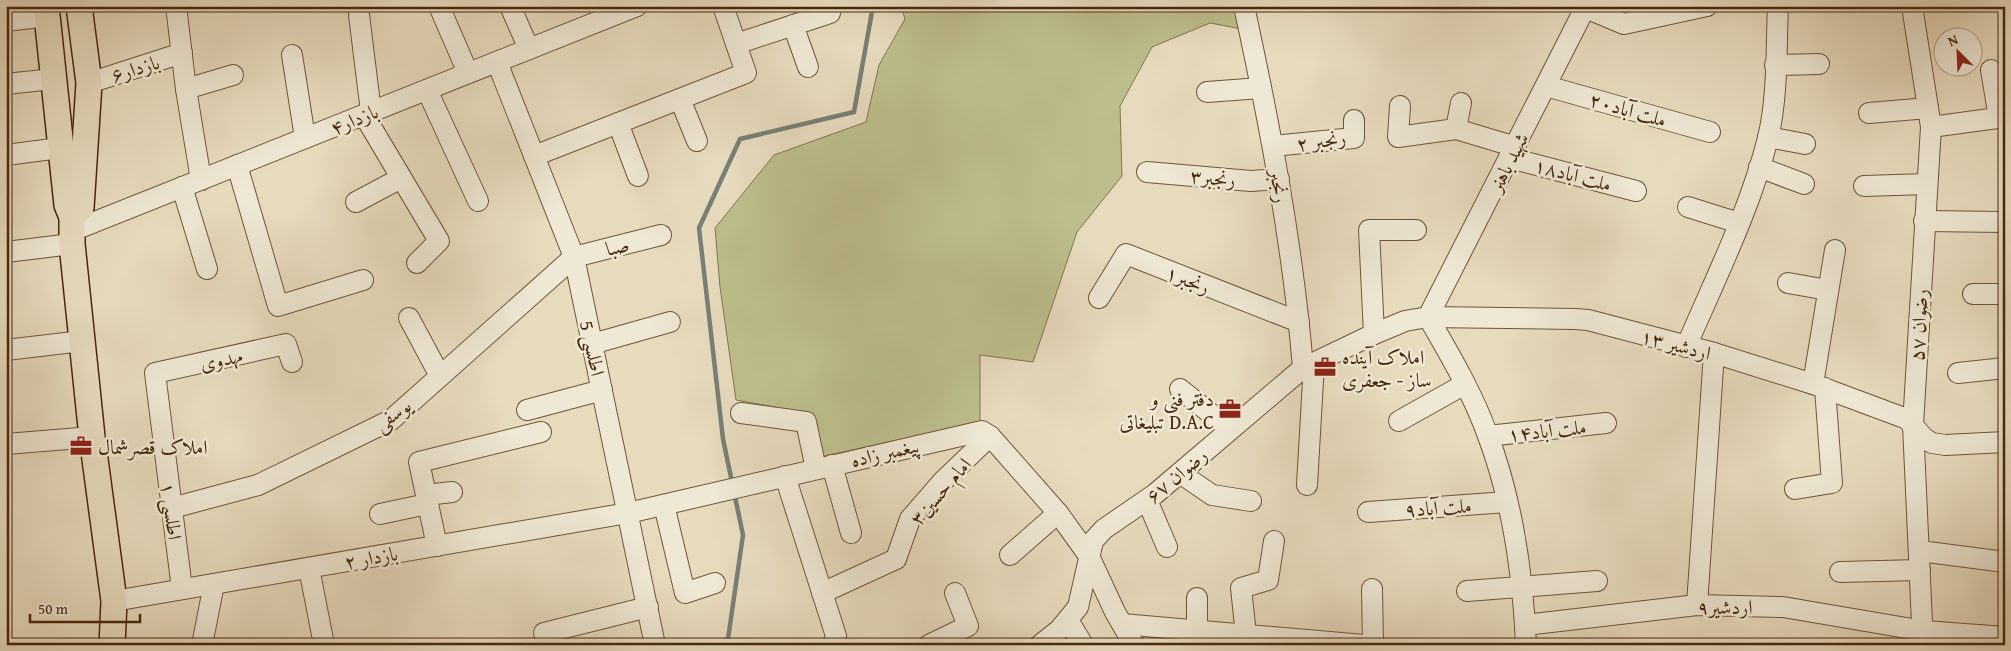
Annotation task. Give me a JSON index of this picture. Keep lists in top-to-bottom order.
{
  "streets": {
    "street": [
      "بازدار۶",
      "ملت آباد۲۰",
      "بازدار۴",
      "رنجبر ۲",
      "شهید باهنر",
      "ملت آباد۱۸",
      "رنجبر۳",
      "رنجبر",
      "صبا",
      "رنجبر۱",
      "رضوان ۵۷",
      "اردشیر ۱۳",
      "اطلسی 5",
      "مهدوی",
      "یوسفی",
      "ملت آباد۱۴",
      "پیغمبر زاده",
      "رضوان ۶۷",
      "امام حسین۳",
      "ملت آباد۹",
      "اطلسی ۱",
      "بازدار ۲",
      "اردشیر۹"
    ]
  },
  "crossings": [
    ["ملت آباد۲۰", "شهید باهنر"],
    ["بازدار۴", "اطلسی 5"],
    ["رنجبر ۲", "رنجبر"],
    ["شهید باهنر", "ملت آباد۱۸"],
    ["شهید باهنر", "اردشیر ۱۳"],
    ["شهید باهنر", "رضوان ۶۷"],
    ["رنجبر۳", "رنجبر"],
    ["رنجبر", "رنجبر۱"],
    ["رنجبر", "رضوان ۶۷"],
    ["صبا", "اطلسی 5"],
    ["صبا", "یوسفی"],
    ["رضوان ۵۷", "اردشیر ۱۳"],
    ["رضوان ۵۷", "اردشیر۹"],
    ["اردشیر ۱۳", "رضوان ۶۷"],
    ["اطلسی 5", "یوسفی"],
    ["اطلسی 5", "پیغمبر زاده"],
    ["اطلسی 5", "بازدار ۲"],
    ["مهدوی", "اطلسی ۱"],
    ["یوسفی", "اطلسی ۱"],
    ["پیغمبر زاده", "امام حسین۳"],
    ["پیغمبر زاده", "بازدار ۲"],
    ["اطلسی ۱", "بازدار ۲"]
  ],
  "places": {
    "office": ["املاک آینده ساز - جعفری", "دفتر فنی و تبلیغاتی D.A.C", "املاک قصرشمال"]
  },
  "scale_bar": "50 m",
  "north": "top left"
}
